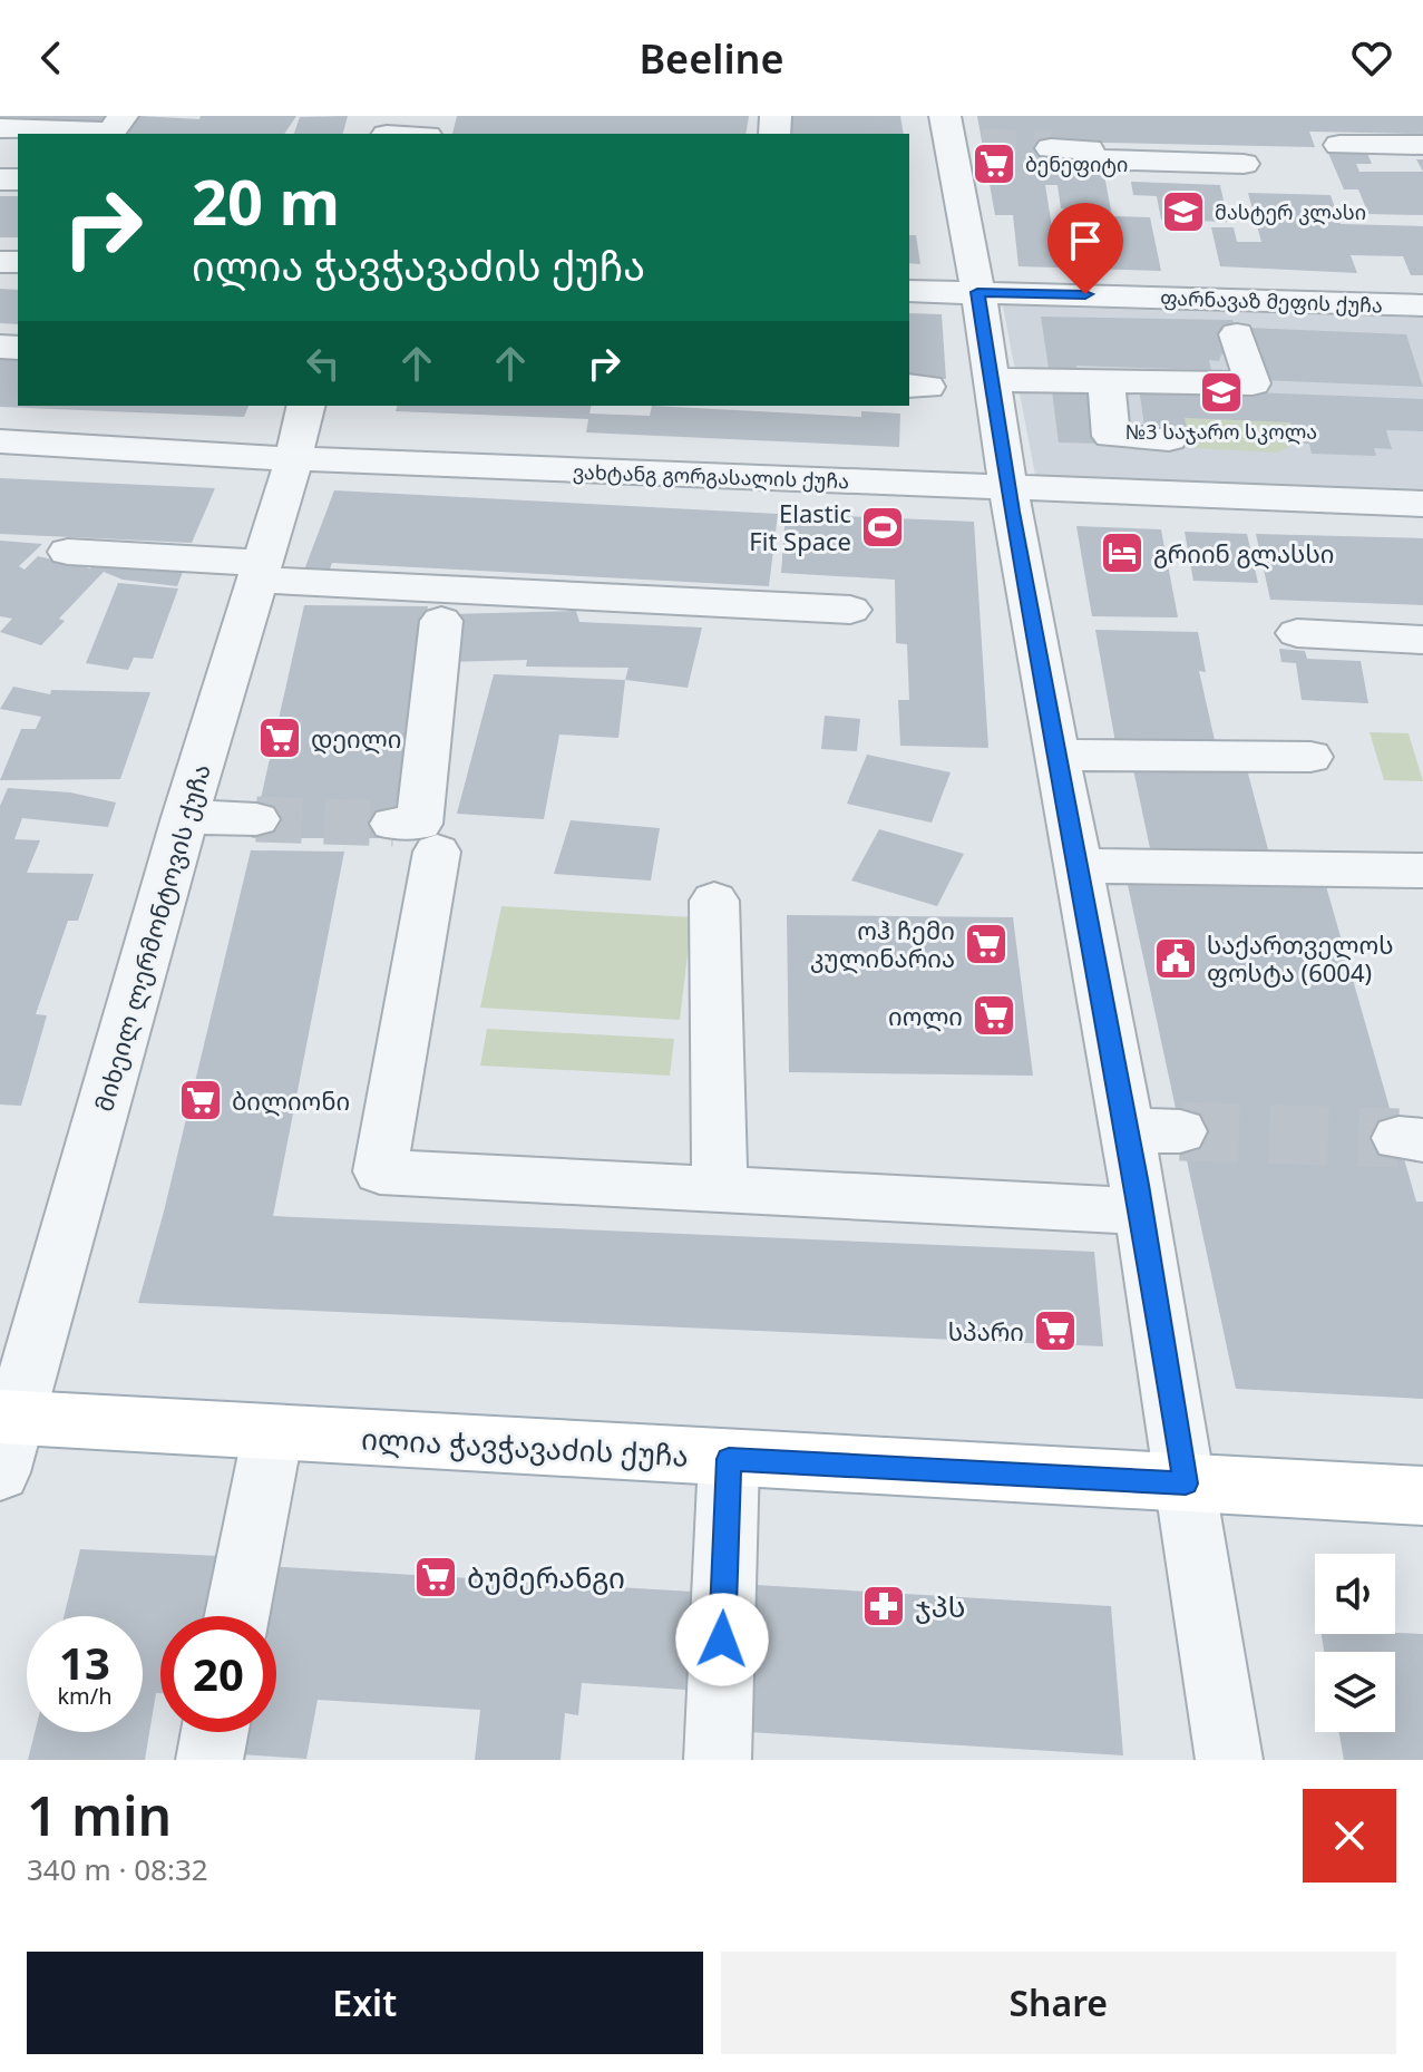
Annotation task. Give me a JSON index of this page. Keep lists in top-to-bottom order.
{
  "streets": {
    "main road": ["ილია ჭავჭავაძის ქუჩა"],
    "street": ["ფარნავაზ მეფის ქუჩა", "ვახტანგ გორგასალის ქუჩა", "მიხეილ ლერმონტოვის ქუჩა"]
  },
  "crossings": [
    ["ვახტანგ გორგასალის ქუჩა", "მიხეილ ლერმონტოვის ქუჩა"],
    ["მიხეილ ლერმონტოვის ქუჩა", "ილია ჭავჭავაძის ქუჩა"]
  ],
  "places": {
    "supermarket": [
      "ბენეფიტი",
      "დეილი",
      "ოჰ ჩემი კულინარია",
      "იოლი",
      "ბილიონი",
      "სპარი",
      "ბუმერანგი"
    ],
    "school or university": ["მასტერ კლასი", "№3 საჯარო სკოლა"],
    "sports": ["Elastic Fit Space"],
    "hotel": ["გრიინ გლასსი"],
    "public building": ["საქართველოს ფოსტა (6004)"],
    "pharmacy": ["ჯპს"]
  },
  "page": {
    "header": "Beeline",
    "turn": ["20 m", "ილია ჭავჭავაძის ქუჩა"],
    "speed": "13 km/h",
    "limit": "20",
    "heading": ["1 min", "340 m · 08:32"],
    "buttons": ["Exit", "Share"]
  }
}
